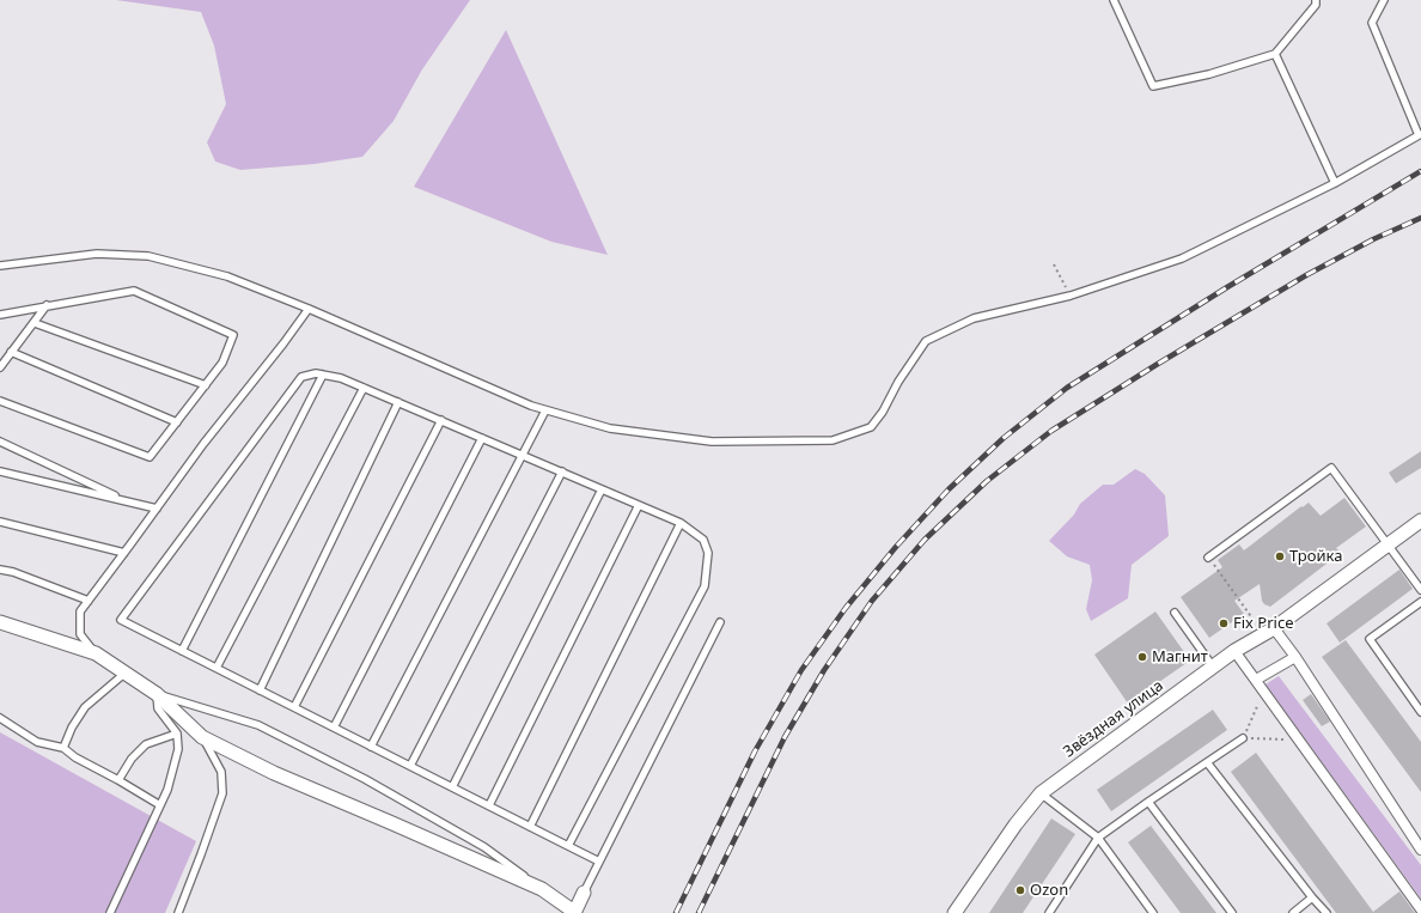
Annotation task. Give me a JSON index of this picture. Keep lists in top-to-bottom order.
{
  "streets": {
    "street": ["Звёздная улица"]
  },
  "places": [
    "Тройка",
    "Fix Price",
    "Магнит",
    "Ozon"
  ]
}
